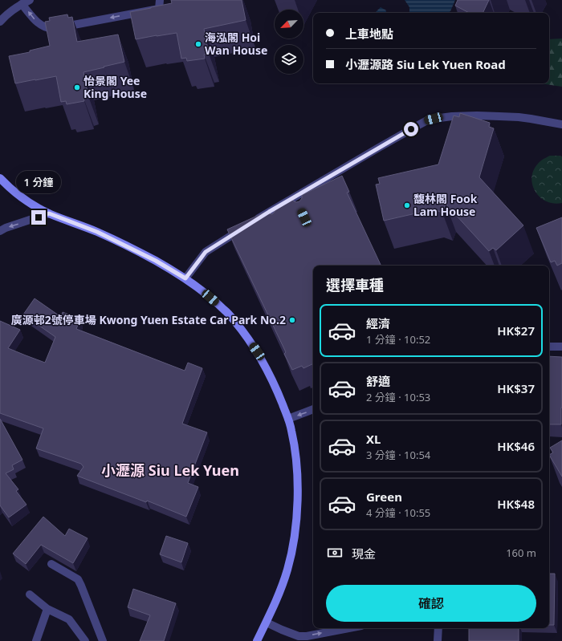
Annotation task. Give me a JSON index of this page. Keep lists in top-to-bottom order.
{
  "districts": ["小瀝源 Siu Lek Yuen"],
  "places": [
    "海泓閣 Hoi Wan House",
    "怡景閣 Yee King House",
    "馥林閣 Fook Lam House",
    "廣源邨2號停車場 Kwong Yuen Estate Car Park No.2"
  ],
  "north": "bottom left",
  "page": {
    "banner": ["上車地點", "小瀝源路 Siu Lek Yuen Road"],
    "bubble": "1 分鐘",
    "heading": "選擇車種",
    "list": [
      {
        "name": "經濟",
        "note": "1 分鐘 · 10:52",
        "value": "HK$27"
      },
      {
        "name": "舒適",
        "note": "2 分鐘 · 10:53",
        "value": "HK$37"
      },
      {
        "name": "XL",
        "note": "3 分鐘 · 10:54",
        "value": "HK$46"
      },
      {
        "name": "Green",
        "note": "4 分鐘 · 10:55",
        "value": "HK$48"
      }
    ],
    "pay": ["現金", "160 m"],
    "buttons": "確認"
  }
}
